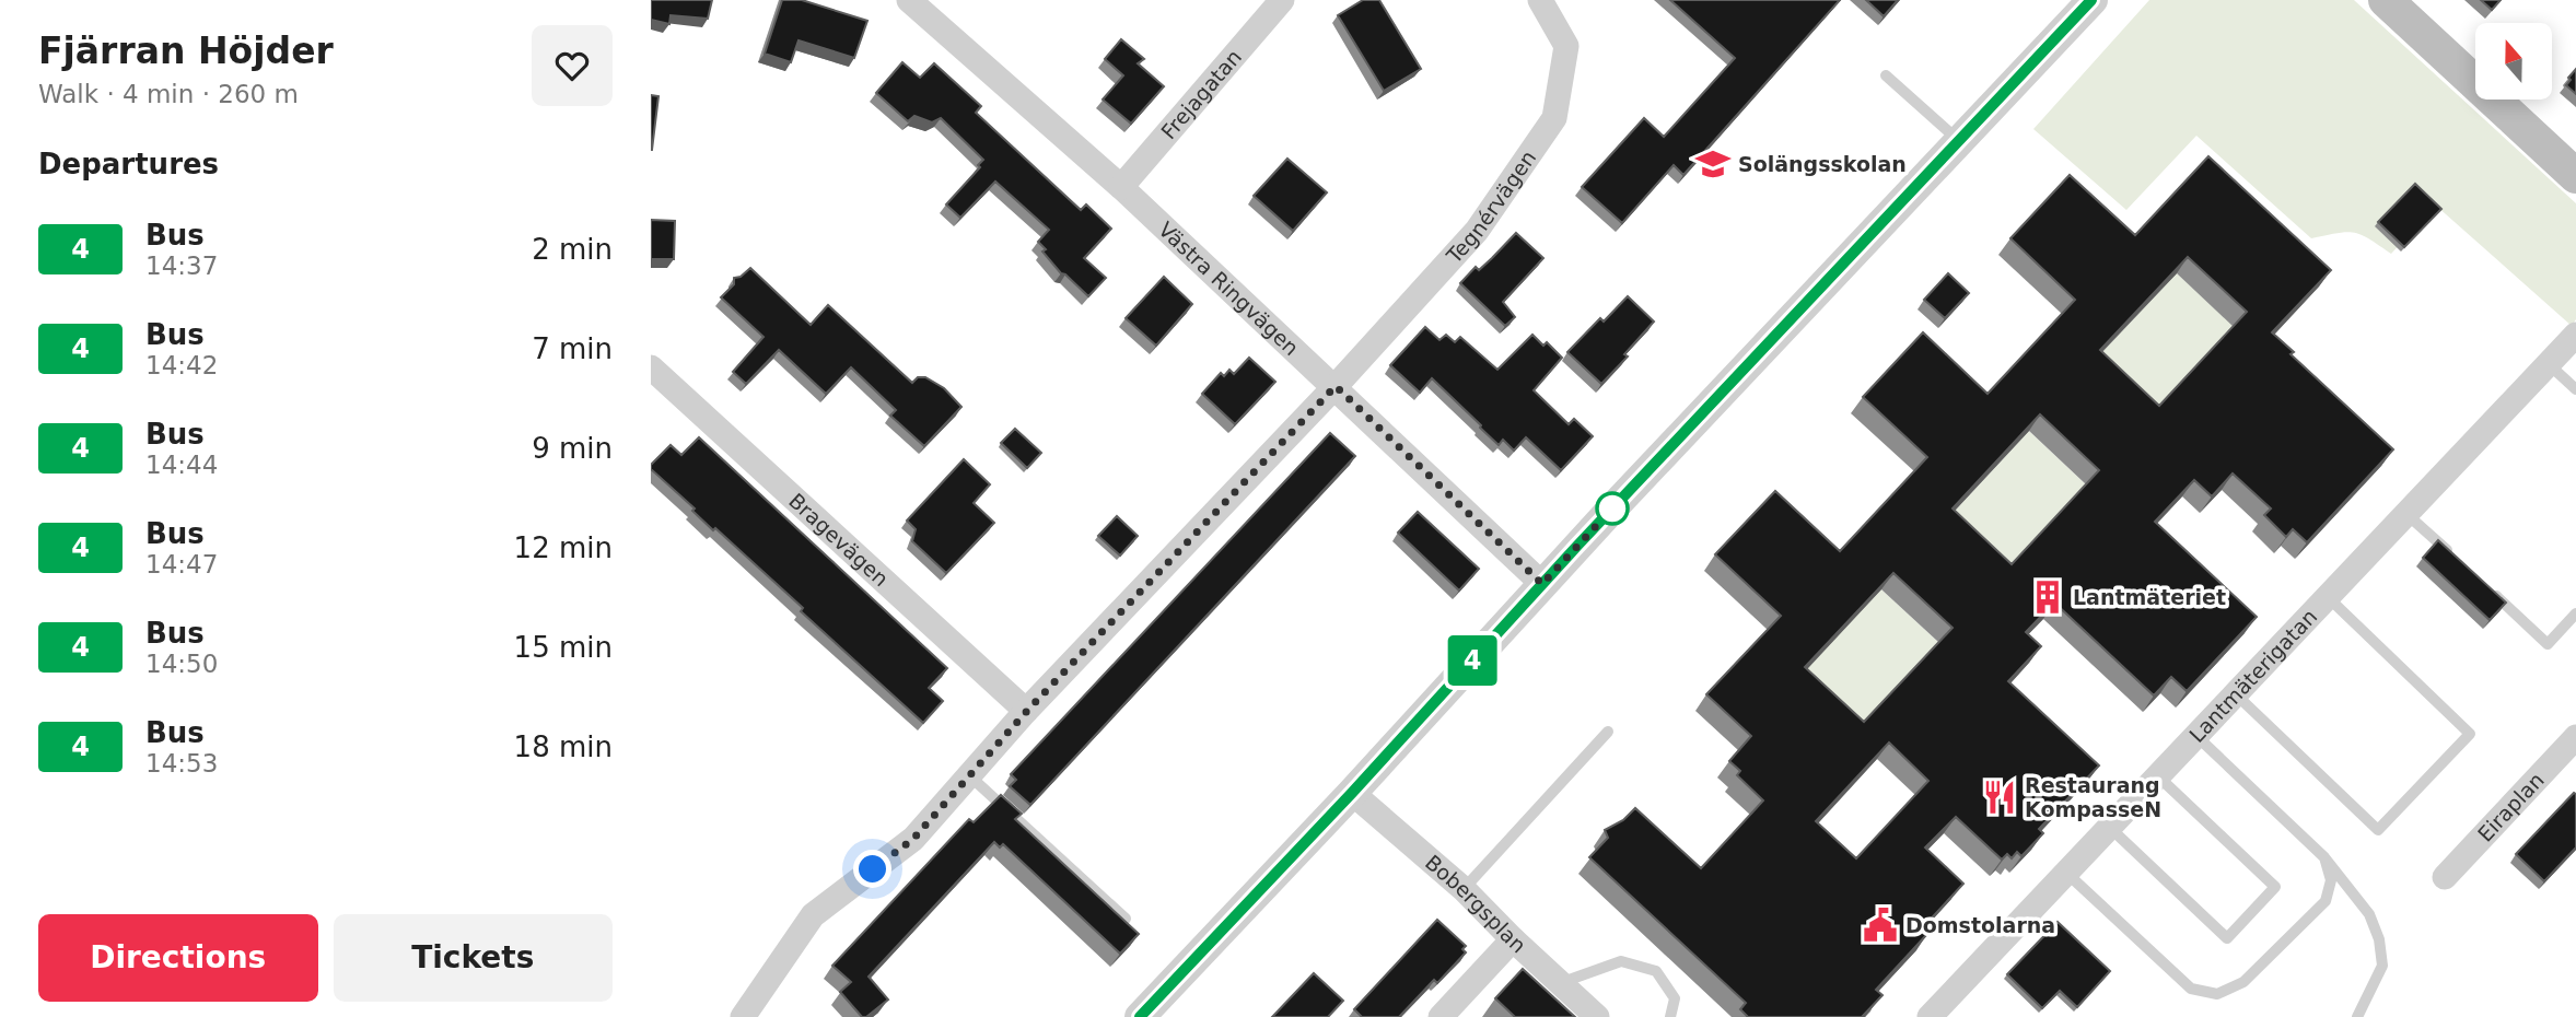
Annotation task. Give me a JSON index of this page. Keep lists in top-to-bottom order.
{
  "streets": {
    "street": [
      "Frejagatan",
      "Tegnérvägen",
      "Västra Ringvägen",
      "Bragevägen",
      "Lantmäterigatan",
      "Eiraplan",
      "Bobergsplan"
    ]
  },
  "crossings": [
    ["Frejagatan", "Västra Ringvägen"],
    ["Tegnérvägen", "Västra Ringvägen"],
    ["Tegnérvägen", "Bragevägen"]
  ],
  "places": {
    "school or university": ["Solängsskolan"],
    "building": ["Lantmäteriet"],
    "restaurant": ["Restaurang KompasseN"],
    "public building": ["Domstolarna"]
  },
  "lines": ["bus line 4"],
  "north": "top",
  "page": {
    "heading": [
      ["Fjärran Höjder", "Walk · 4 min · 260 m"],
      "Departures"
    ],
    "on_map": "4",
    "list": [
      {
        "mark": "4",
        "name": "Bus",
        "note": "14:37",
        "value": "2 min"
      },
      {
        "mark": "4",
        "name": "Bus",
        "note": "14:42",
        "value": "7 min"
      },
      {
        "mark": "4",
        "name": "Bus",
        "note": "14:44",
        "value": "9 min"
      },
      {
        "mark": "4",
        "name": "Bus",
        "note": "14:47",
        "value": "12 min"
      },
      {
        "mark": "4",
        "name": "Bus",
        "note": "14:50",
        "value": "15 min"
      },
      {
        "mark": "4",
        "name": "Bus",
        "note": "14:53",
        "value": "18 min"
      }
    ],
    "buttons": ["Directions", "Tickets"]
  }
}
